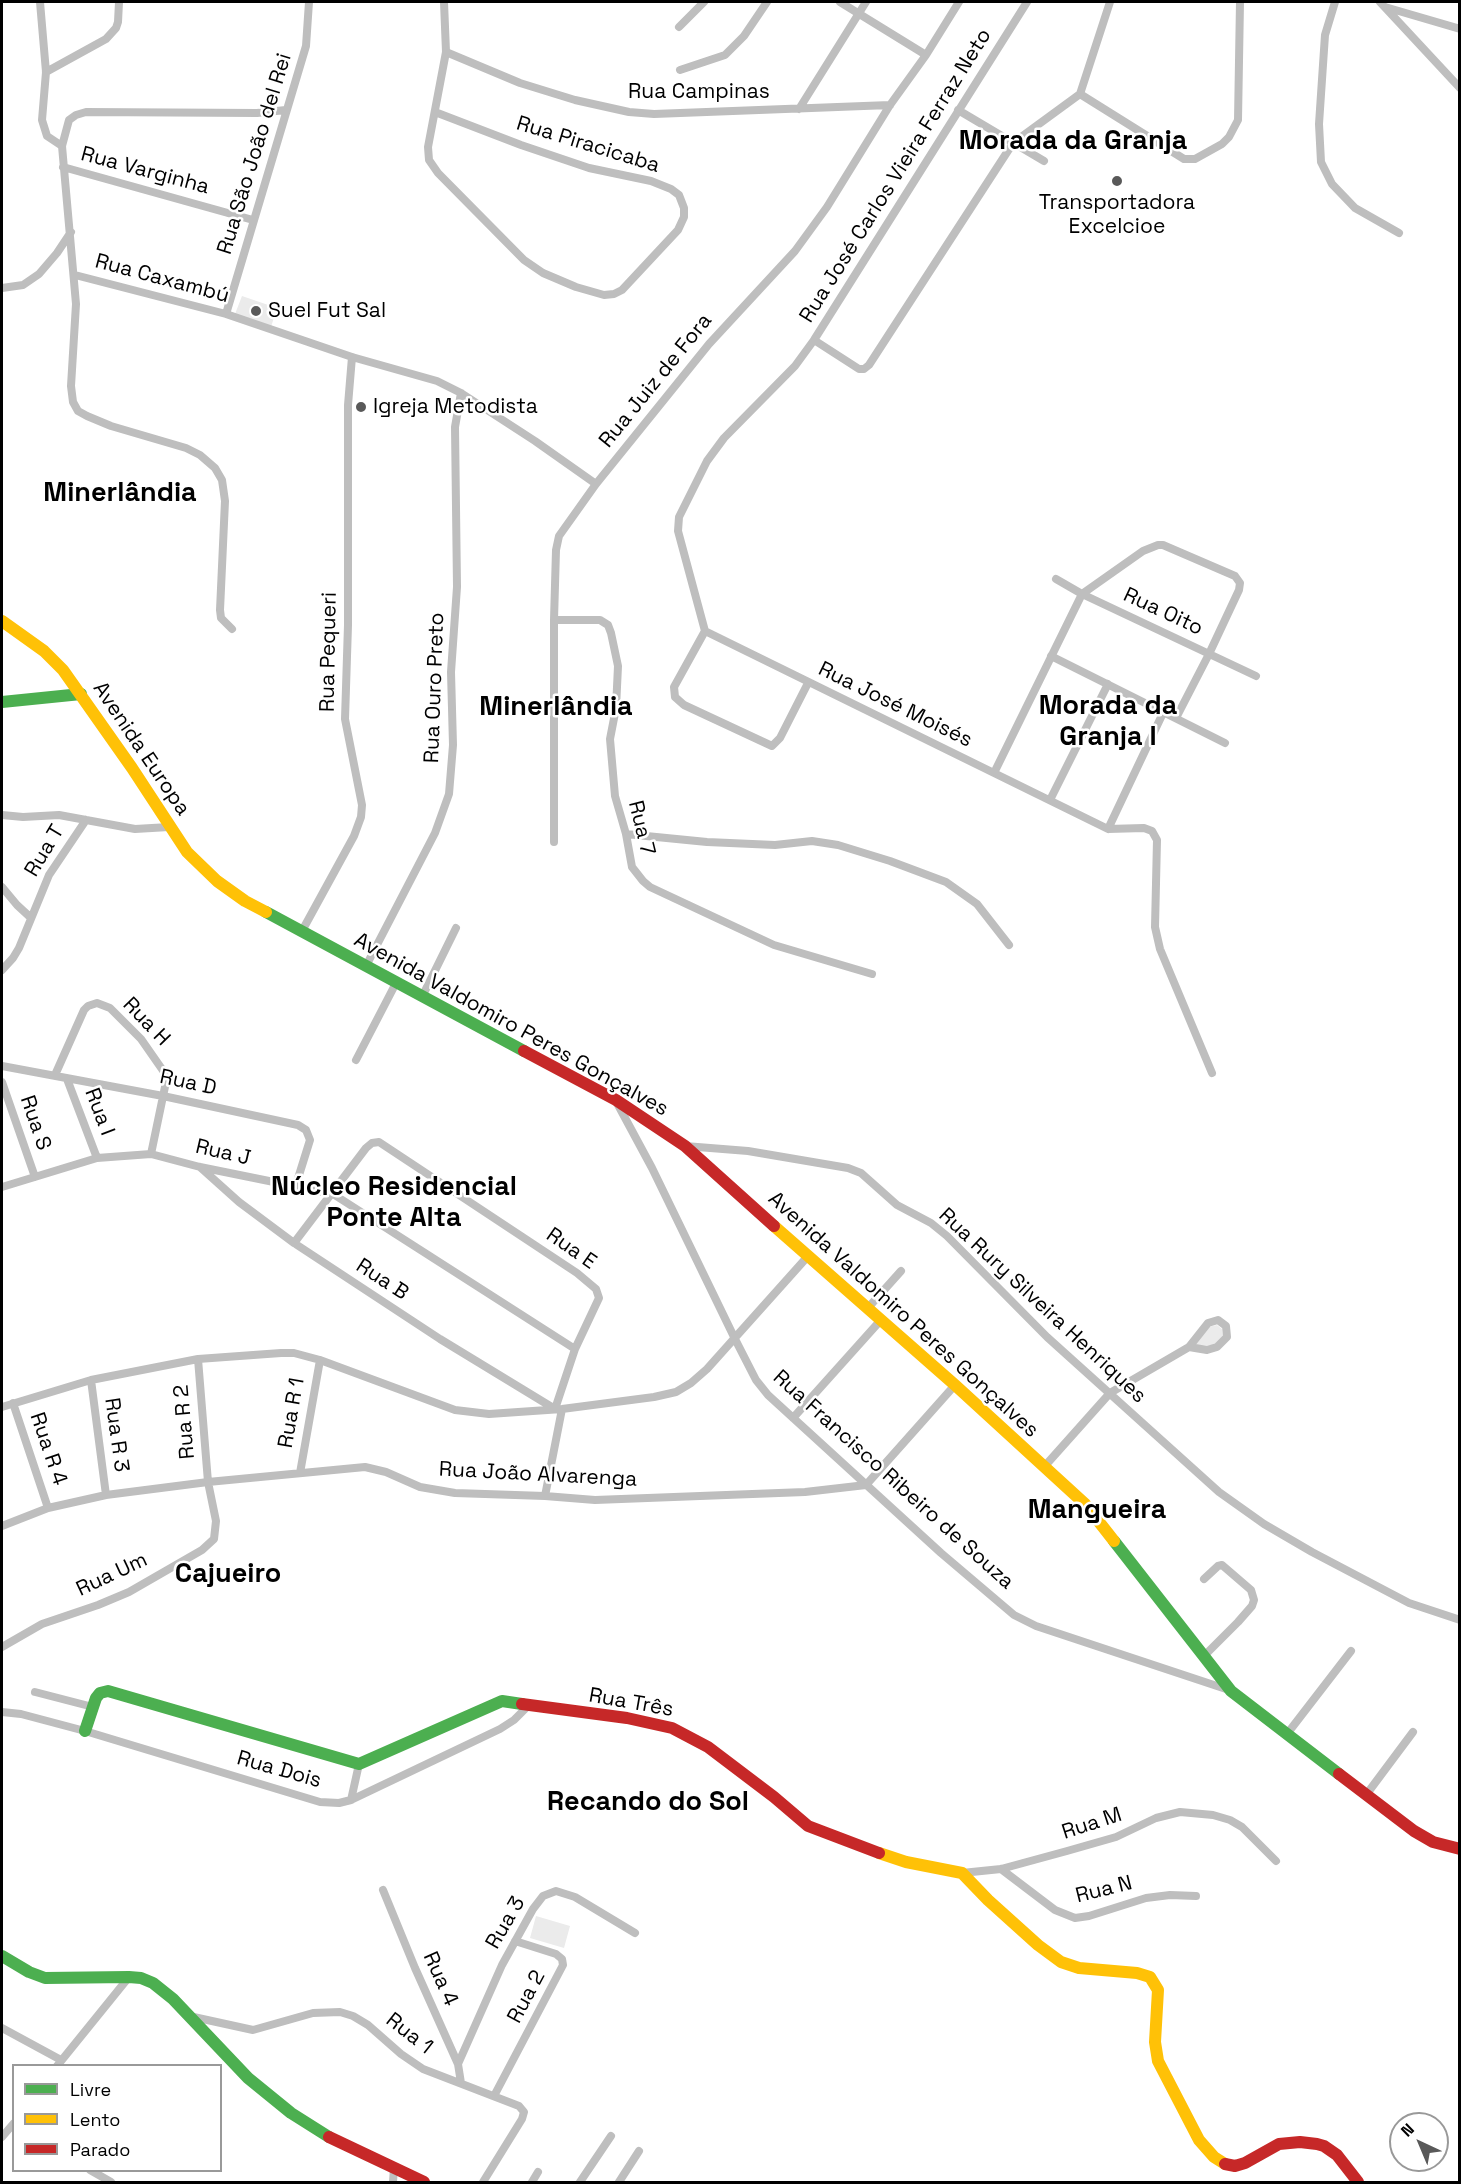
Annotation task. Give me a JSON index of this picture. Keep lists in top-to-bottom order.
{
  "streets": {
    "street": [
      "Rua Campinas",
      "Rua Piracicaba",
      "Rua São João del Rei",
      "Rua Varginha",
      "Rua José Carlos Vieira Ferraz Neto",
      "Rua Caxambú",
      "Rua Juiz de Fora",
      "Rua Oito",
      "Rua Pequeri",
      "Rua Ouro Preto",
      "Rua José Moisés",
      "Avenida Europa",
      "Rua 7",
      "Rua T",
      "Rua H",
      "Avenida Valdomiro Peres Gonçalves",
      "Rua D",
      "Rua I",
      "Rua S",
      "Rua J",
      "Rua E",
      "Rua B",
      "Rua Rury Silveira Henriques",
      "Rua R 1",
      "Rua R 2",
      "Rua R 3",
      "Rua R 4",
      "Rua João Alvarenga",
      "Rua Francisco Ribeiro de Souza",
      "Rua Um",
      "Rua Três",
      "Rua Dois",
      "Rua M",
      "Rua N",
      "Rua 3",
      "Rua 4",
      "Rua 2",
      "Rua 1"
    ]
  },
  "crossings": [
    ["Rua Campinas", "Rua Juiz de Fora"],
    ["Rua São João del Rei", "Rua Varginha"],
    ["Rua São João del Rei", "Rua Caxambú"],
    ["Rua Caxambú", "Rua Juiz de Fora"],
    ["Rua Caxambú", "Rua Pequeri"],
    ["Rua Caxambú", "Rua Ouro Preto"],
    ["Rua Juiz de Fora", "Rua 7"],
    ["Rua Pequeri", "Avenida Valdomiro Peres Gonçalves"],
    ["Rua Ouro Preto", "Avenida Valdomiro Peres Gonçalves"],
    ["Avenida Europa", "Avenida Valdomiro Peres Gonçalves"],
    ["Rua H", "Rua D"],
    ["Rua H", "Rua J"],
    ["Avenida Valdomiro Peres Gonçalves", "Rua Rury Silveira Henriques"],
    ["Avenida Valdomiro Peres Gonçalves", "Rua Francisco Ribeiro de Souza"],
    ["Rua D", "Rua I"],
    ["Rua D", "Rua J"],
    ["Rua I", "Rua J"],
    ["Rua S", "Rua J"],
    ["Rua J", "Rua E"],
    ["Rua J", "Rua B"],
    ["Rua E", "Rua B"],
    ["Rua E", "Rua João Alvarenga"],
    ["Rua R 1", "Rua João Alvarenga"],
    ["Rua R 2", "Rua João Alvarenga"],
    ["Rua R 2", "Rua Um"],
    ["Rua R 3", "Rua João Alvarenga"],
    ["Rua R 4", "Rua João Alvarenga"],
    ["Rua João Alvarenga", "Rua Francisco Ribeiro de Souza"],
    ["Rua João Alvarenga", "Rua Um"],
    ["Rua Três", "Rua Dois"],
    ["Rua Três", "Rua M"],
    ["Rua M", "Rua N"],
    ["Rua 3", "Rua 4"],
    ["Rua 3", "Rua 2"],
    ["Rua 4", "Rua 1"],
    ["Rua 2", "Rua 1"]
  ],
  "districts": [
    "Morada da Granja",
    "Minerlândia",
    "Morada da Granja I",
    "Minerlândia",
    "Núcleo Residencial Ponte Alta",
    "Mangueira",
    "Cajueiro",
    "Recando do Sol"
  ],
  "places": ["Transportadora Excelcioe", "Suel Fut Sal", "Igreja Metodista"],
  "legend": ["Livre", "Lento", "Parado"],
  "north": "top left"
}
